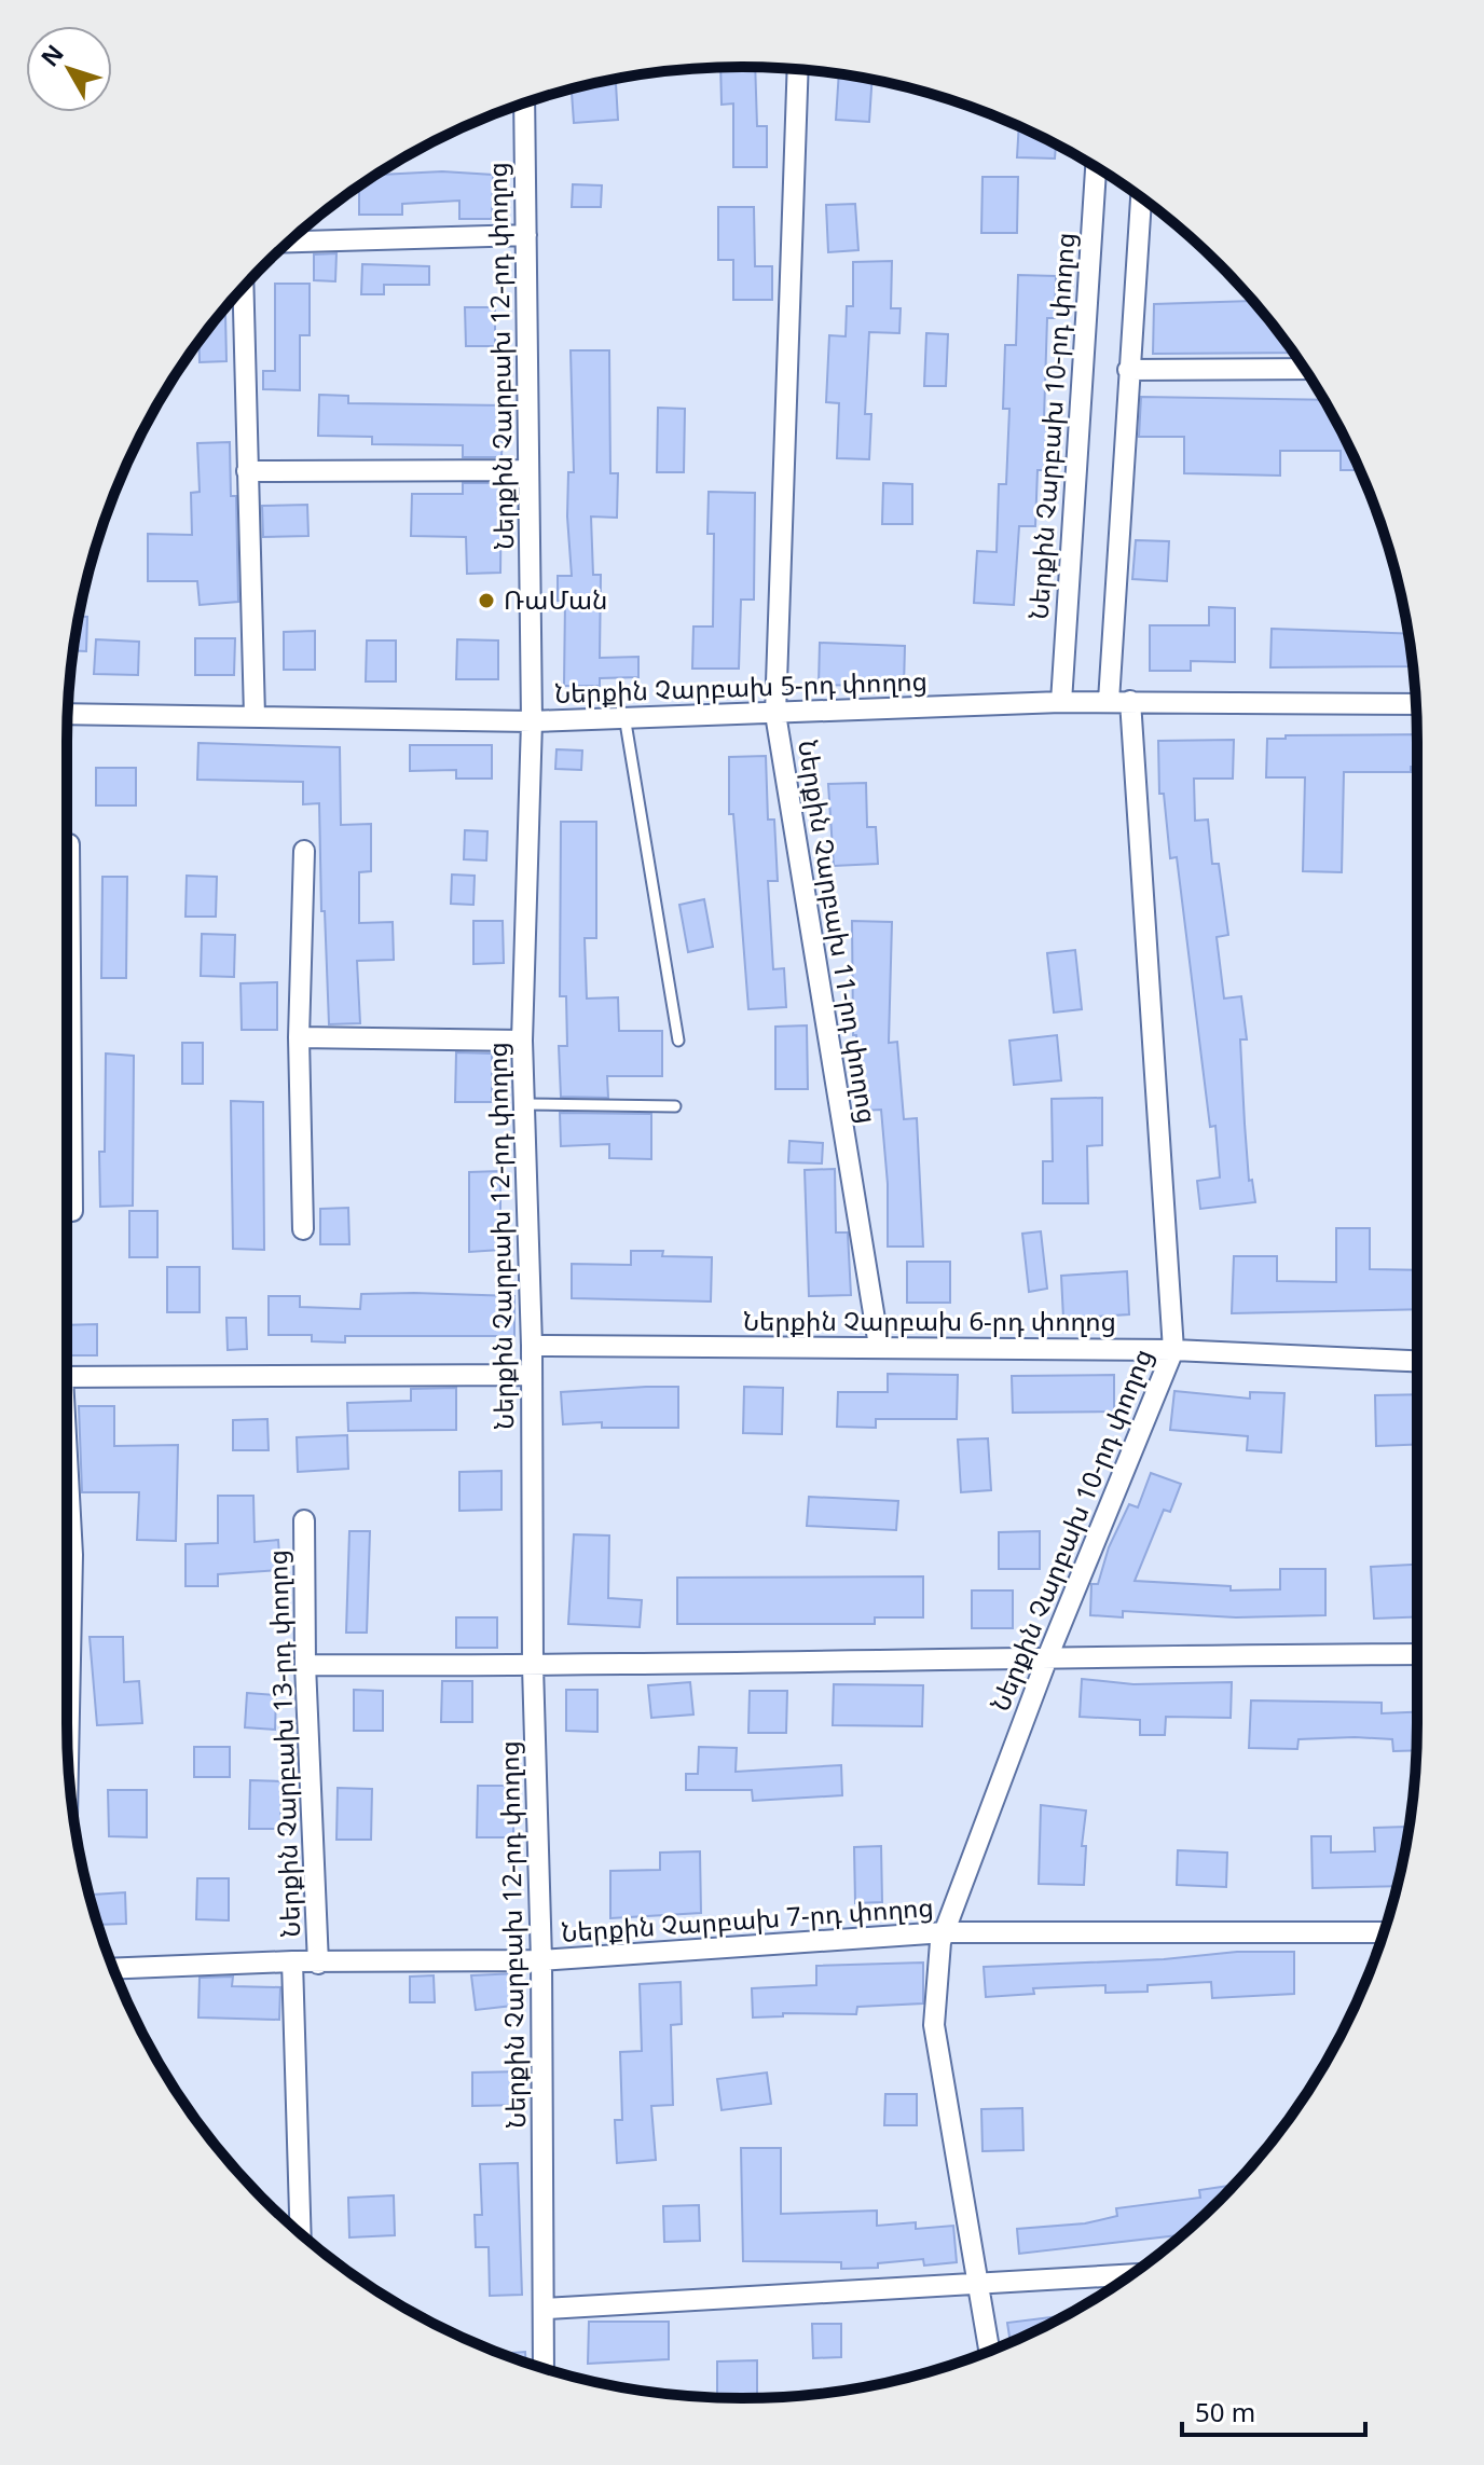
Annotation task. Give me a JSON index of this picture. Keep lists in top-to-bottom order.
{
  "streets": {
    "street": [
      "Ներքին Չարբախ 12-րդ փողոց",
      "Ներքին Չարբախ 10-րդ փողոց",
      "Ներքին Չարբախ 5-րդ փողոց",
      "Ներքին Չարբախ 11-րդ փողոց",
      "Ներքին Չարբախ 6-րդ փողոց",
      "Ներքին Չարբախ 13-րդ փողոց",
      "Ներքին Չարբախ 7-րդ փողոց"
    ]
  },
  "crossings": [
    ["Ներքին Չարբախ 12-րդ փողոց", "Ներքին Չարբախ 5-րդ փողոց"],
    ["Ներքին Չարբախ 12-րդ փողոց", "Ներքին Չարբախ 6-րդ փողոց"],
    ["Ներքին Չարբախ 12-րդ փողոց", "Ներքին Չարբախ 7-րդ փողոց"],
    ["Ներքին Չարբախ 10-րդ փողոց", "Ներքին Չարբախ 5-րդ փողոց"],
    ["Ներքին Չարբախ 10-րդ փողոց", "Ներքին Չարբախ 6-րդ փողոց"],
    ["Ներքին Չարբախ 10-րդ փողոց", "Ներքին Չարբախ 7-րդ փողոց"],
    ["Ներքին Չարբախ 5-րդ փողոց", "Ներքին Չարբախ 11-րդ փողոց"],
    ["Ներքին Չարբախ 11-րդ փողոց", "Ներքին Չարբախ 6-րդ փողոց"],
    ["Ներքին Չարբախ 13-րդ փողոց", "Ներքին Չարբախ 7-րդ փողոց"]
  ],
  "places": ["ՌաՄան"],
  "scale_bar": "50 m",
  "north": "top left"
}
